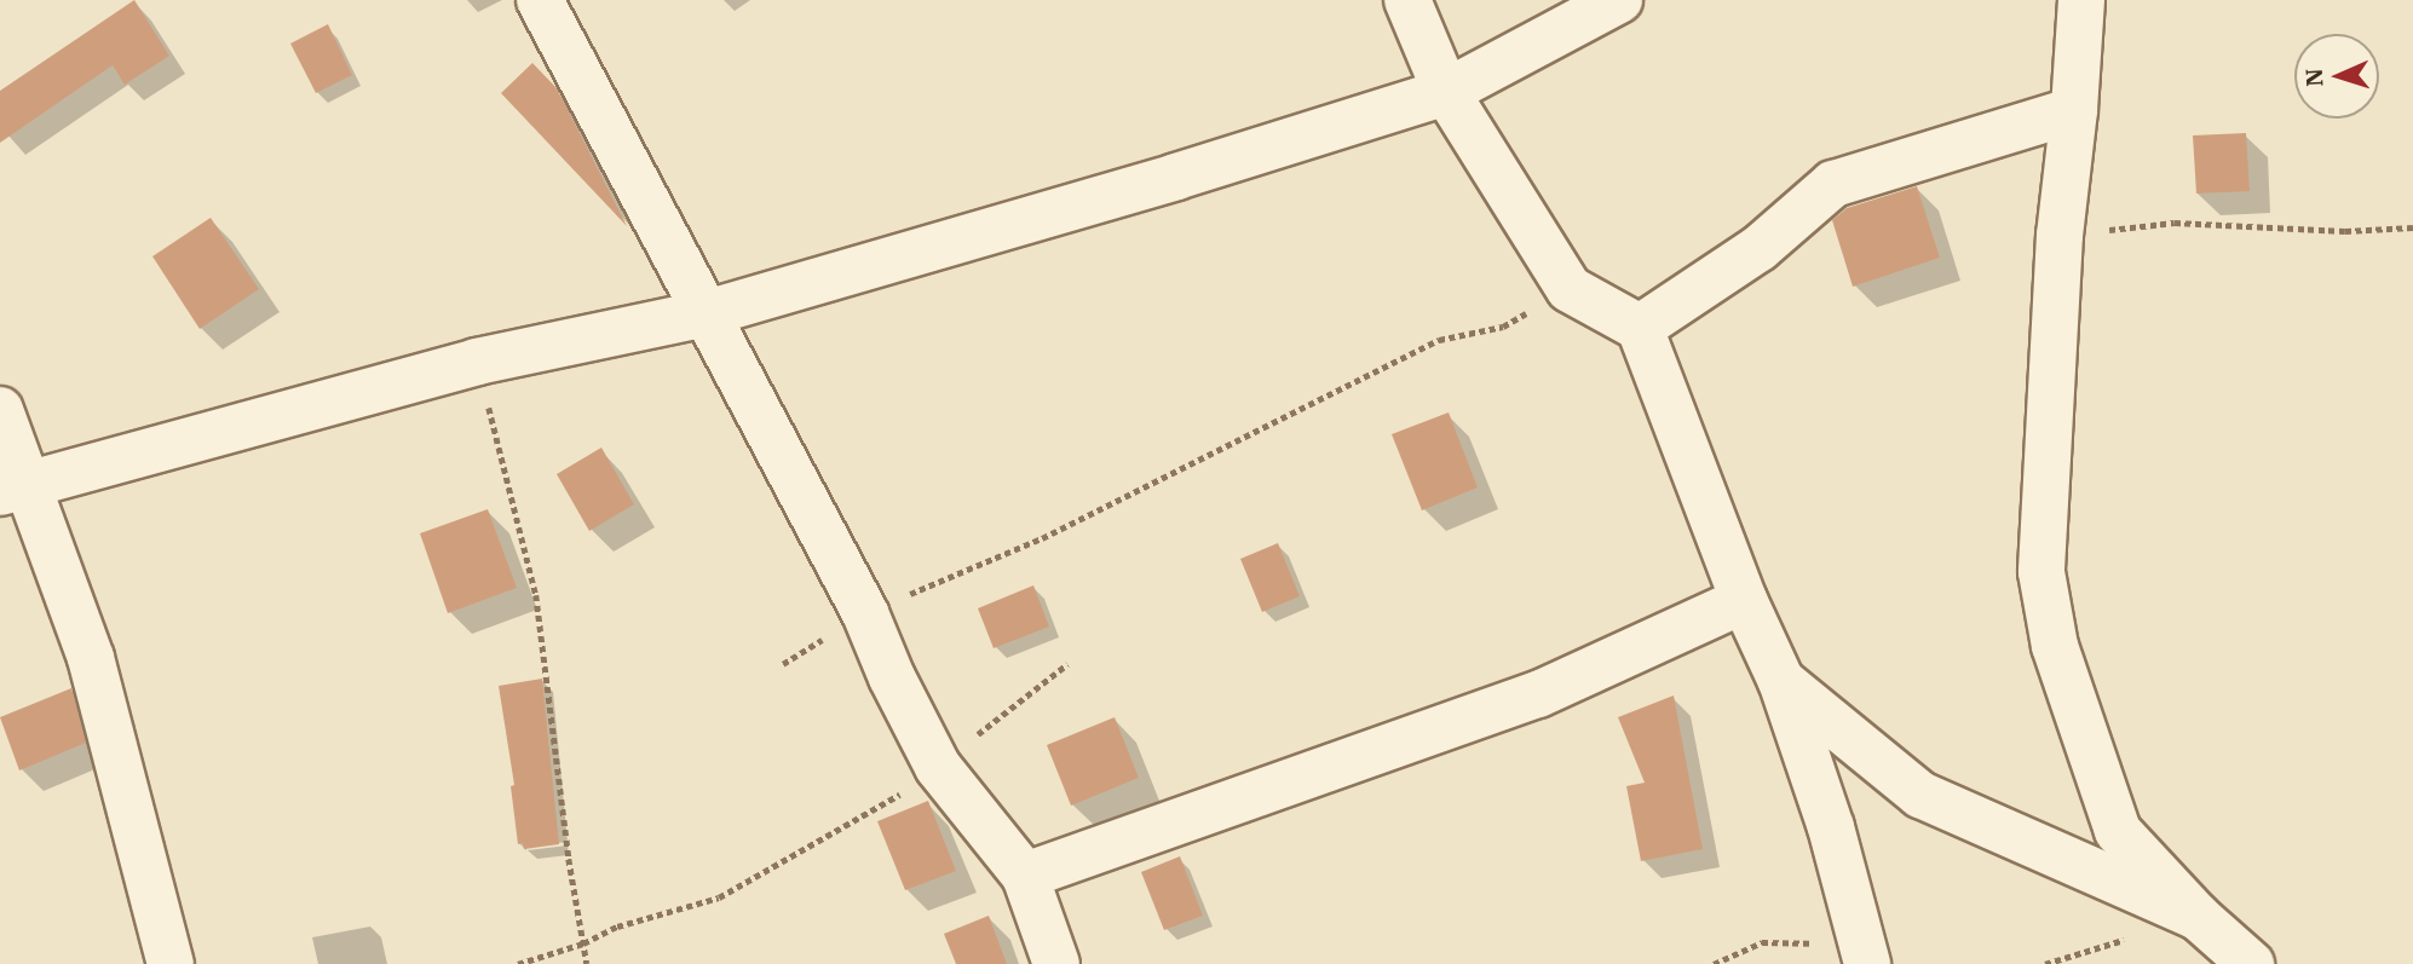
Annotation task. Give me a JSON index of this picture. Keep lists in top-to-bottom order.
{
  "north": "left"
}
